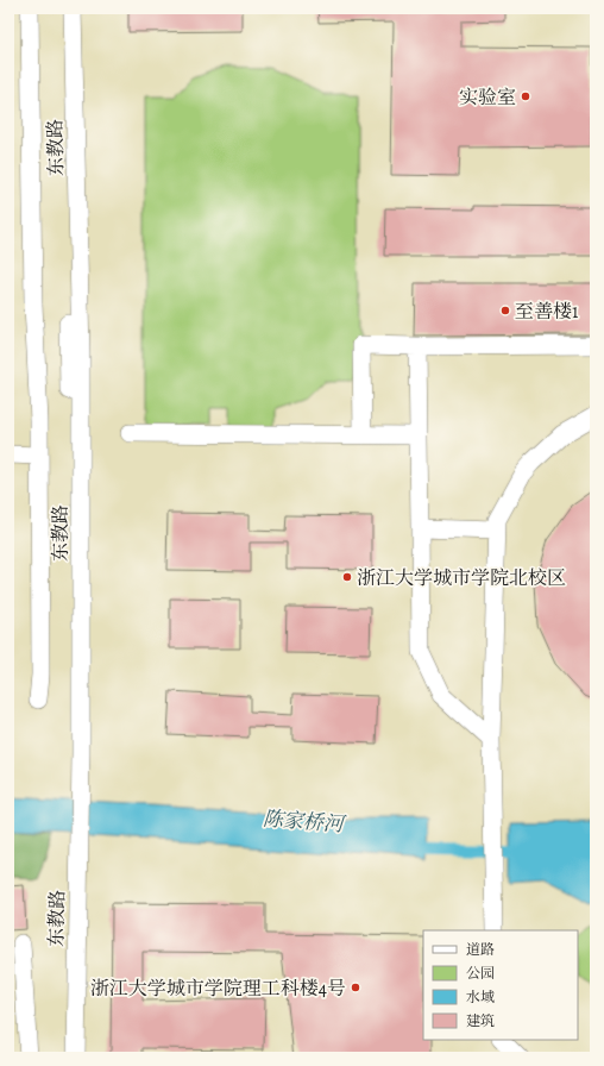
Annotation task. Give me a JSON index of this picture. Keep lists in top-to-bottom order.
{
  "streets": {
    "street": ["东教路"]
  },
  "water": ["陈家桥河"],
  "places": [
    "实验室",
    "至善楼1",
    "浙江大学城市学院北校区",
    "浙江大学城市学院理工科楼4号"
  ],
  "legend": [
    "道路",
    "公园",
    "水域",
    "建筑"
  ]
}
